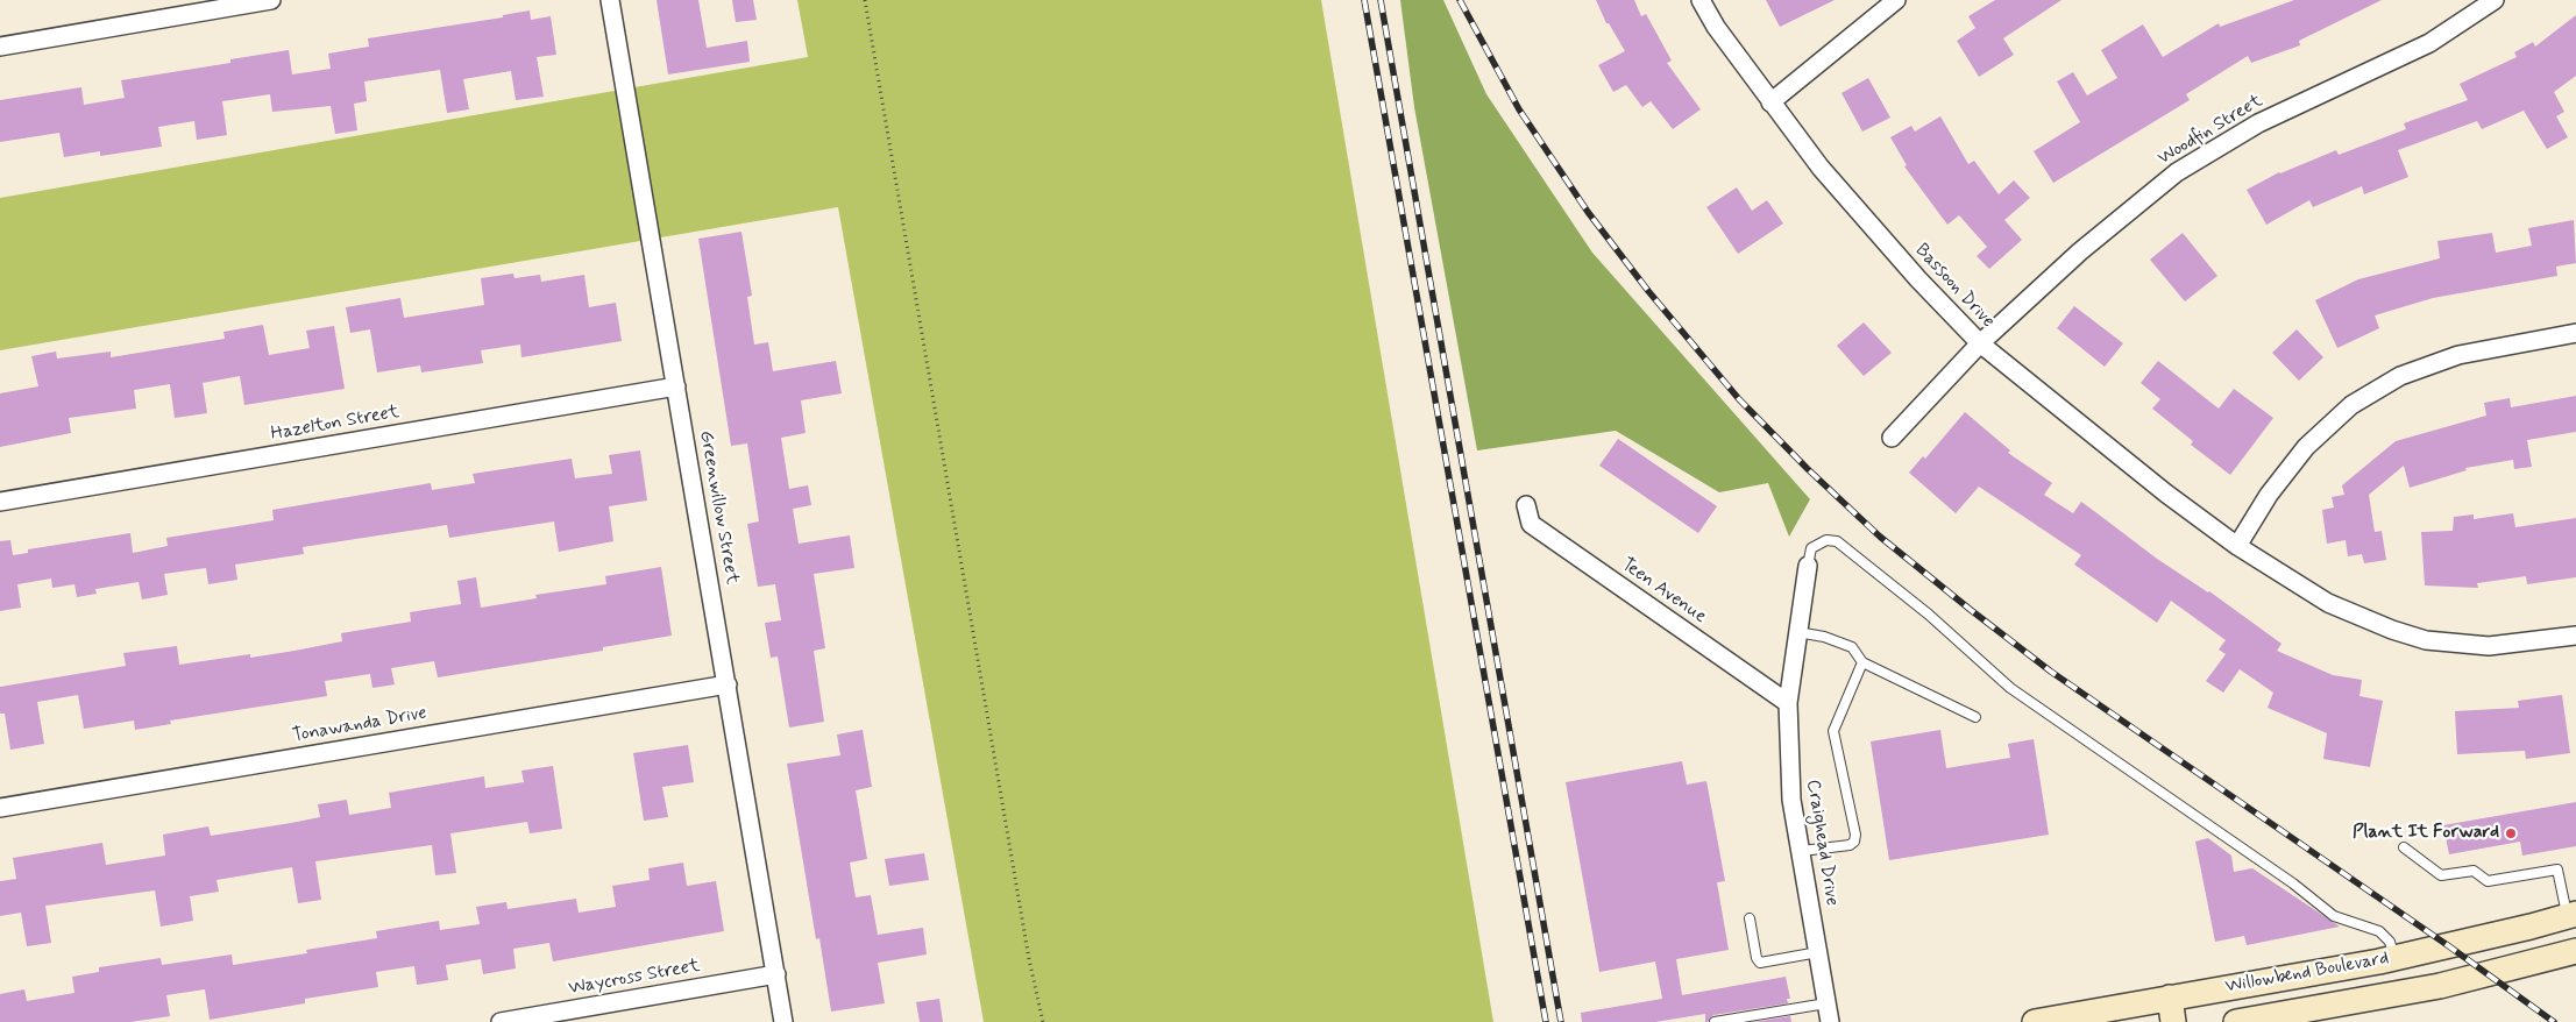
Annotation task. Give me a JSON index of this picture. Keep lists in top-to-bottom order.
{
  "streets": {
    "main road": ["Willowbend Boulevard"],
    "street": [
      "Woodfin Street",
      "Bassoon Drive",
      "Hazelton Street",
      "Greenwillow Street",
      "Teen Avenue",
      "Tonawanda Drive",
      "Craighead Drive",
      "Waycross Street"
    ]
  },
  "crossings": [
    ["Woodfin Street", "Bassoon Drive"],
    ["Hazelton Street", "Greenwillow Street"],
    ["Greenwillow Street", "Tonawanda Drive"],
    ["Greenwillow Street", "Waycross Street"],
    ["Teen Avenue", "Craighead Drive"]
  ],
  "places": ["Plant It Forward"]
}
